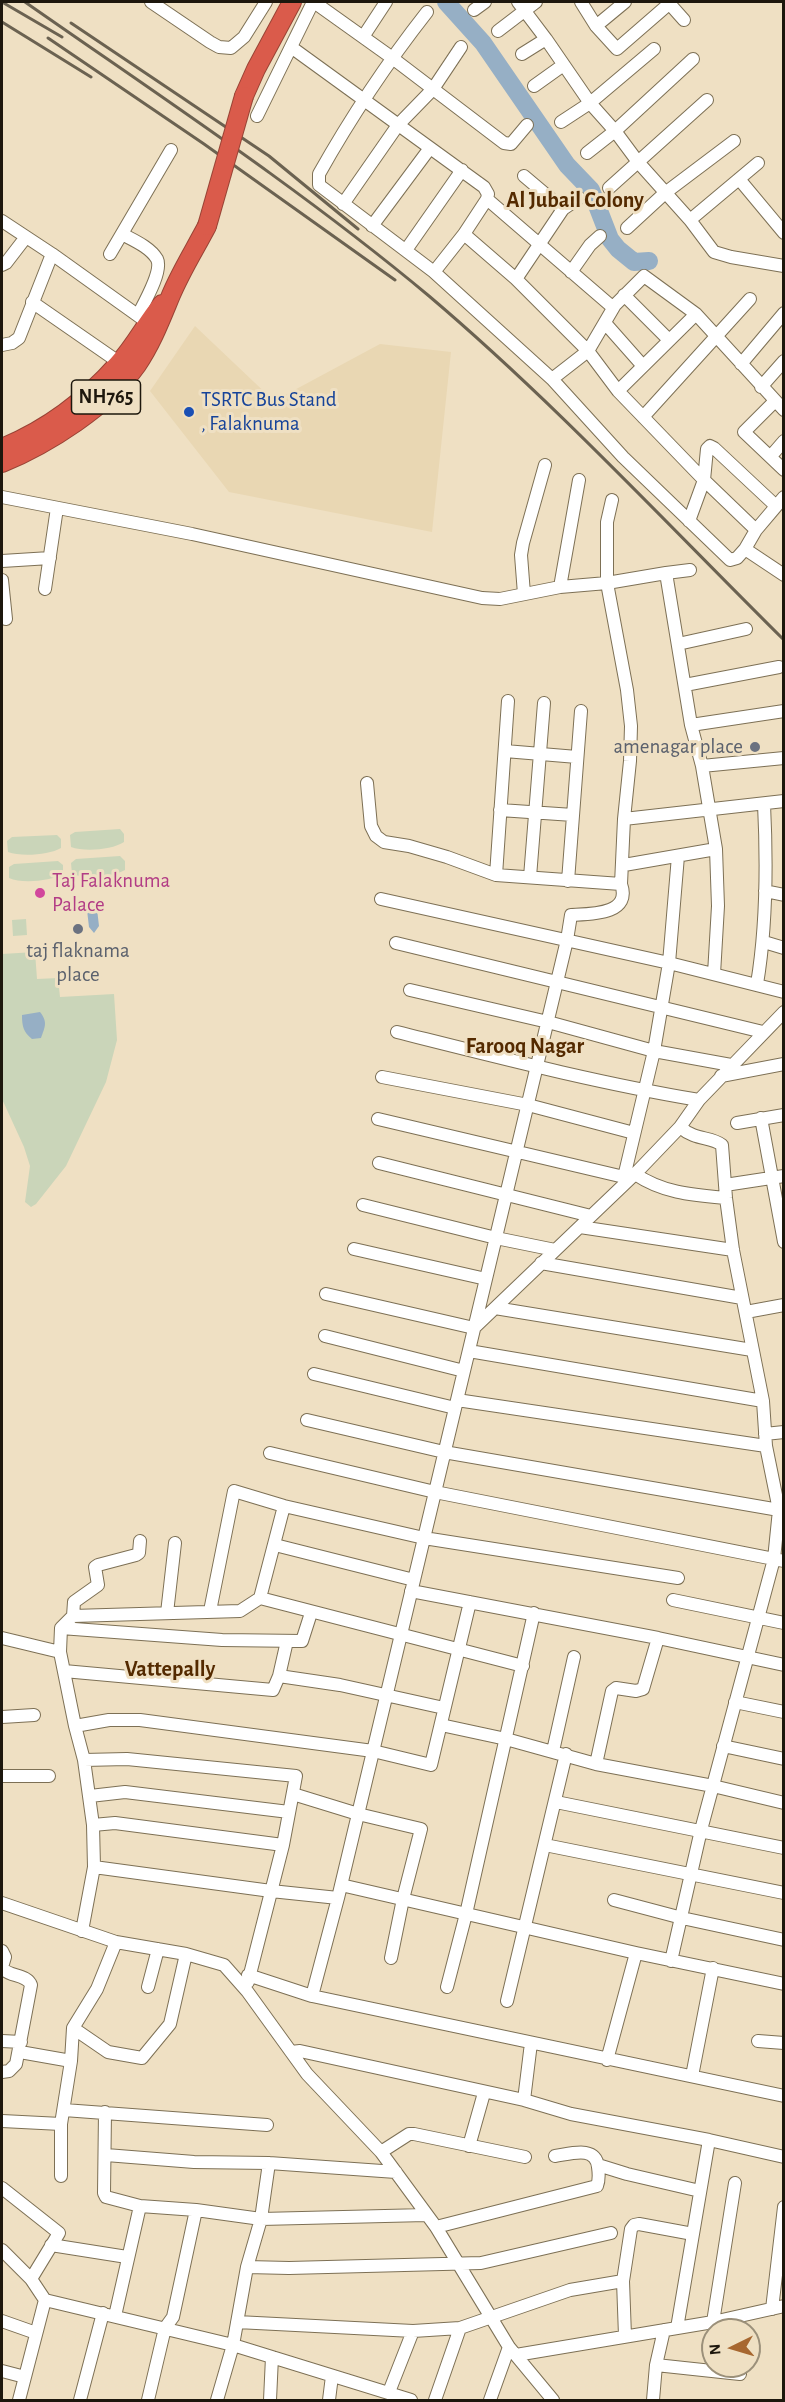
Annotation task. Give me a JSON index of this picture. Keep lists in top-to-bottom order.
{
  "streets": {
    "highway": ["NH765"]
  },
  "districts": ["Al Jubail Colony", "Farooq Nagar", "Vattepally"],
  "places": [
    "TSRTC Bus Stand , Falaknuma",
    "amenagar place",
    "Taj Falaknuma Palace",
    "taj flaknama place"
  ],
  "north": "left"
}
